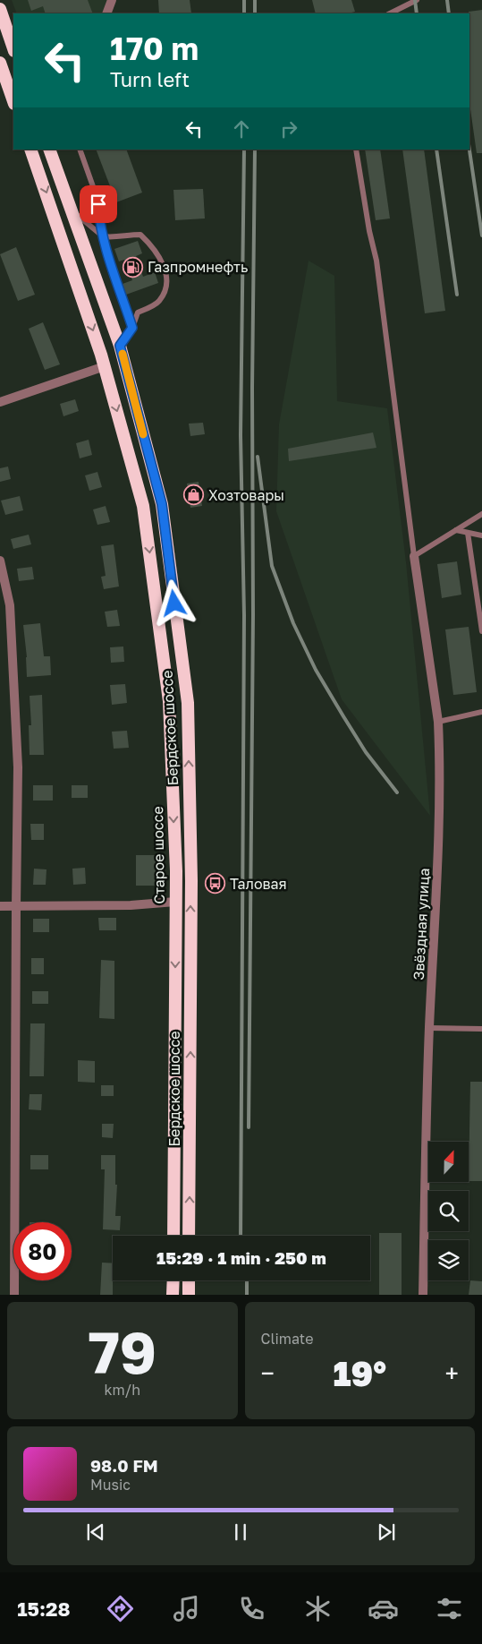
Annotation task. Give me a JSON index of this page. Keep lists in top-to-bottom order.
{
  "streets": {
    "highway": ["Бердское шоссе", "Старое шоссе"],
    "street": ["Звёздная улица"]
  },
  "one_way": ["Бердское шоссе", "Старое шоссе"],
  "places": {
    "fuel station": ["Газпромнефть"],
    "shop": ["Хозтовары"],
    "bus stop": ["Таловая"]
  },
  "north": "top",
  "page": {
    "turn": ["170 m", "Turn left"],
    "limit": "80",
    "trip": "15:29 · 1 min · 250 m",
    "tile": [
      ["79", "km/h"],
      "Climate"
    ],
    "heat": ["−", "19°", "+"],
    "song": ["98.0 FM", "Music"],
    "tabs": "15:28"
  }
}
